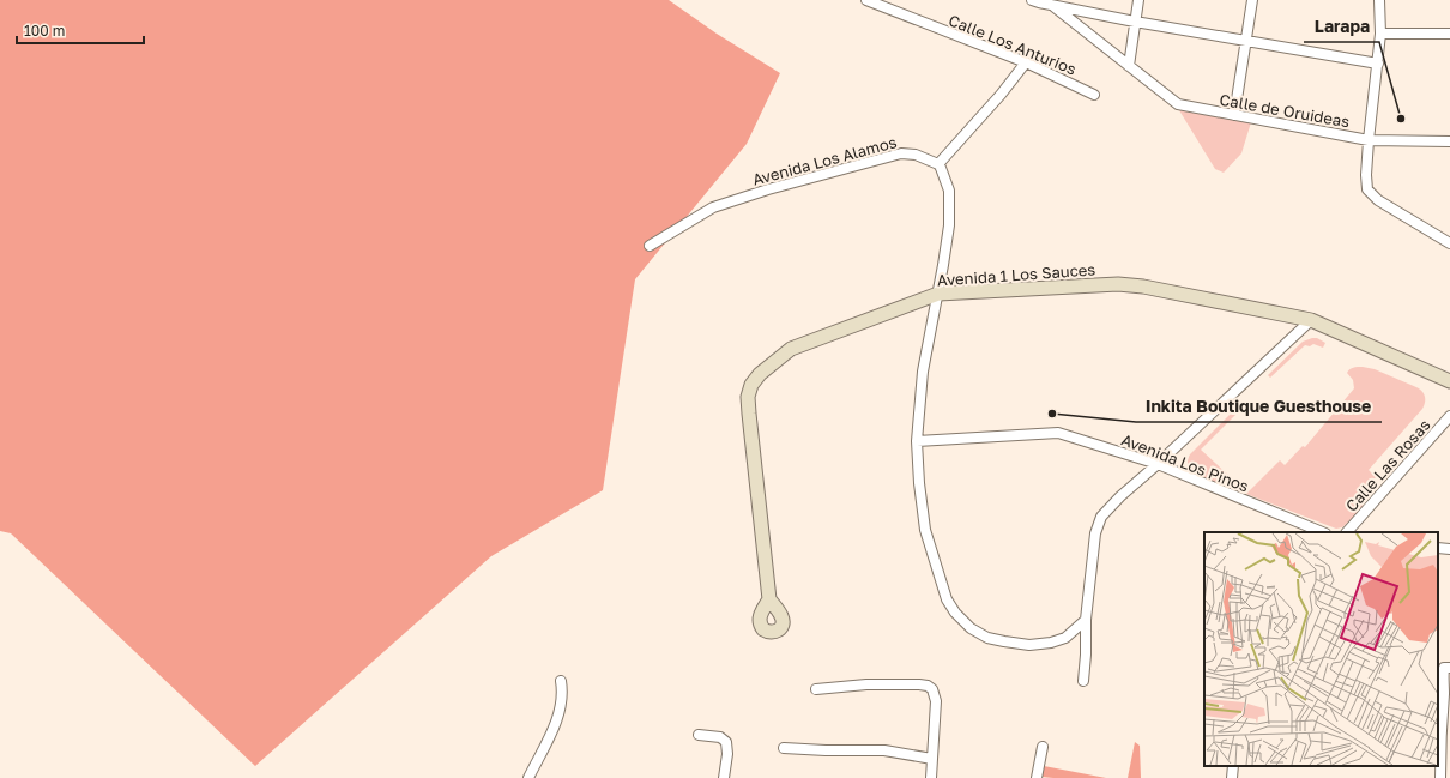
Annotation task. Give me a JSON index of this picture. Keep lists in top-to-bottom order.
{
  "streets": {
    "street": [
      "Calle Los Anturios",
      "Calle de Oruideas",
      "Avenida Los Alamos",
      "Avenida 1 Los Sauces",
      "Avenida Los Pinos",
      "Calle Las Rosas"
    ]
  },
  "places": ["Larapa", "Inkita Boutique Guesthouse"],
  "scale_bar": "100 m"
}
